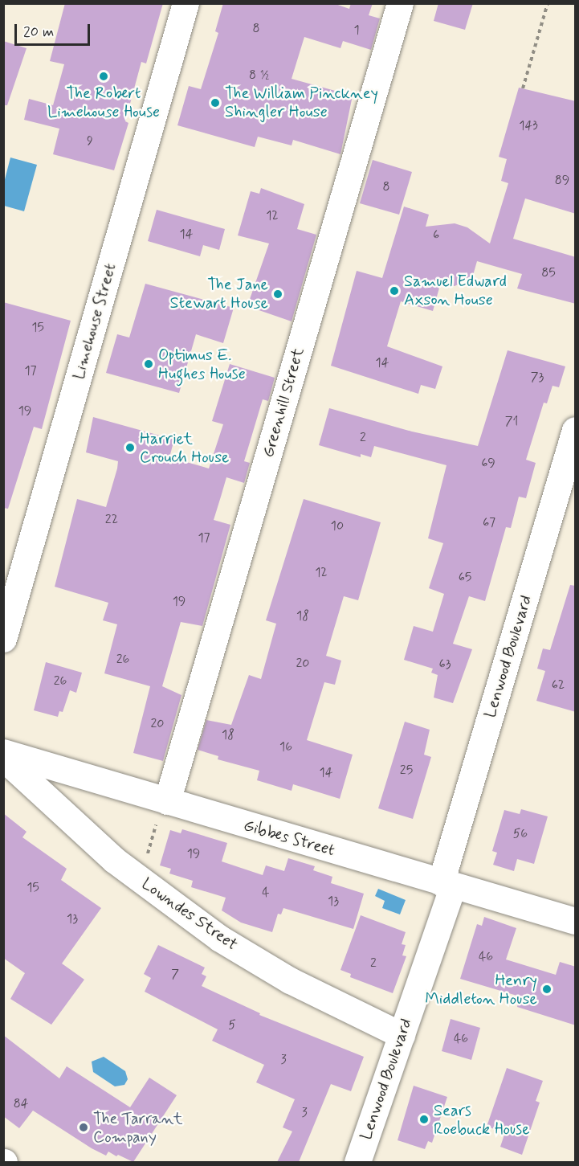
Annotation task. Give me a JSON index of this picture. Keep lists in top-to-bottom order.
{
  "streets": {
    "street": [
      "Limehouse Street",
      "Greenhill Street",
      "Lenwood Boulevard",
      "Gibbes Street",
      "Lowndes Street"
    ]
  },
  "crossings": [
    ["Greenhill Street", "Gibbes Street"],
    ["Lenwood Boulevard", "Gibbes Street"],
    ["Lenwood Boulevard", "Lowndes Street"]
  ],
  "places": [
    "The Robert Limehouse House",
    "The William Pinckney Shingler House",
    "Samuel Edward Axson House",
    "The Jane Stewart House",
    "Optimus E. Hughes House",
    "Harriet Crouch House",
    "Henry Middleton House",
    "Sears Roebuck House",
    "The Tarrant Company"
  ],
  "house_numbers": [
    "8",
    "1",
    "8 ½",
    "143",
    "9",
    "89",
    "8",
    "12",
    "14",
    "6",
    "85",
    "15",
    "14",
    "17",
    "73",
    "19",
    "71",
    "2",
    "69",
    "22",
    "67",
    "10",
    "17",
    "12",
    "65",
    "19",
    "18",
    "26",
    "20",
    "63",
    "26",
    "62",
    "20",
    "18",
    "16",
    "25",
    "14",
    "56",
    "19",
    "15",
    "4",
    "13",
    "13",
    "46",
    "2",
    "7",
    "5",
    "46",
    "3",
    "84",
    "3"
  ],
  "scale_bar": "20 m"
}
